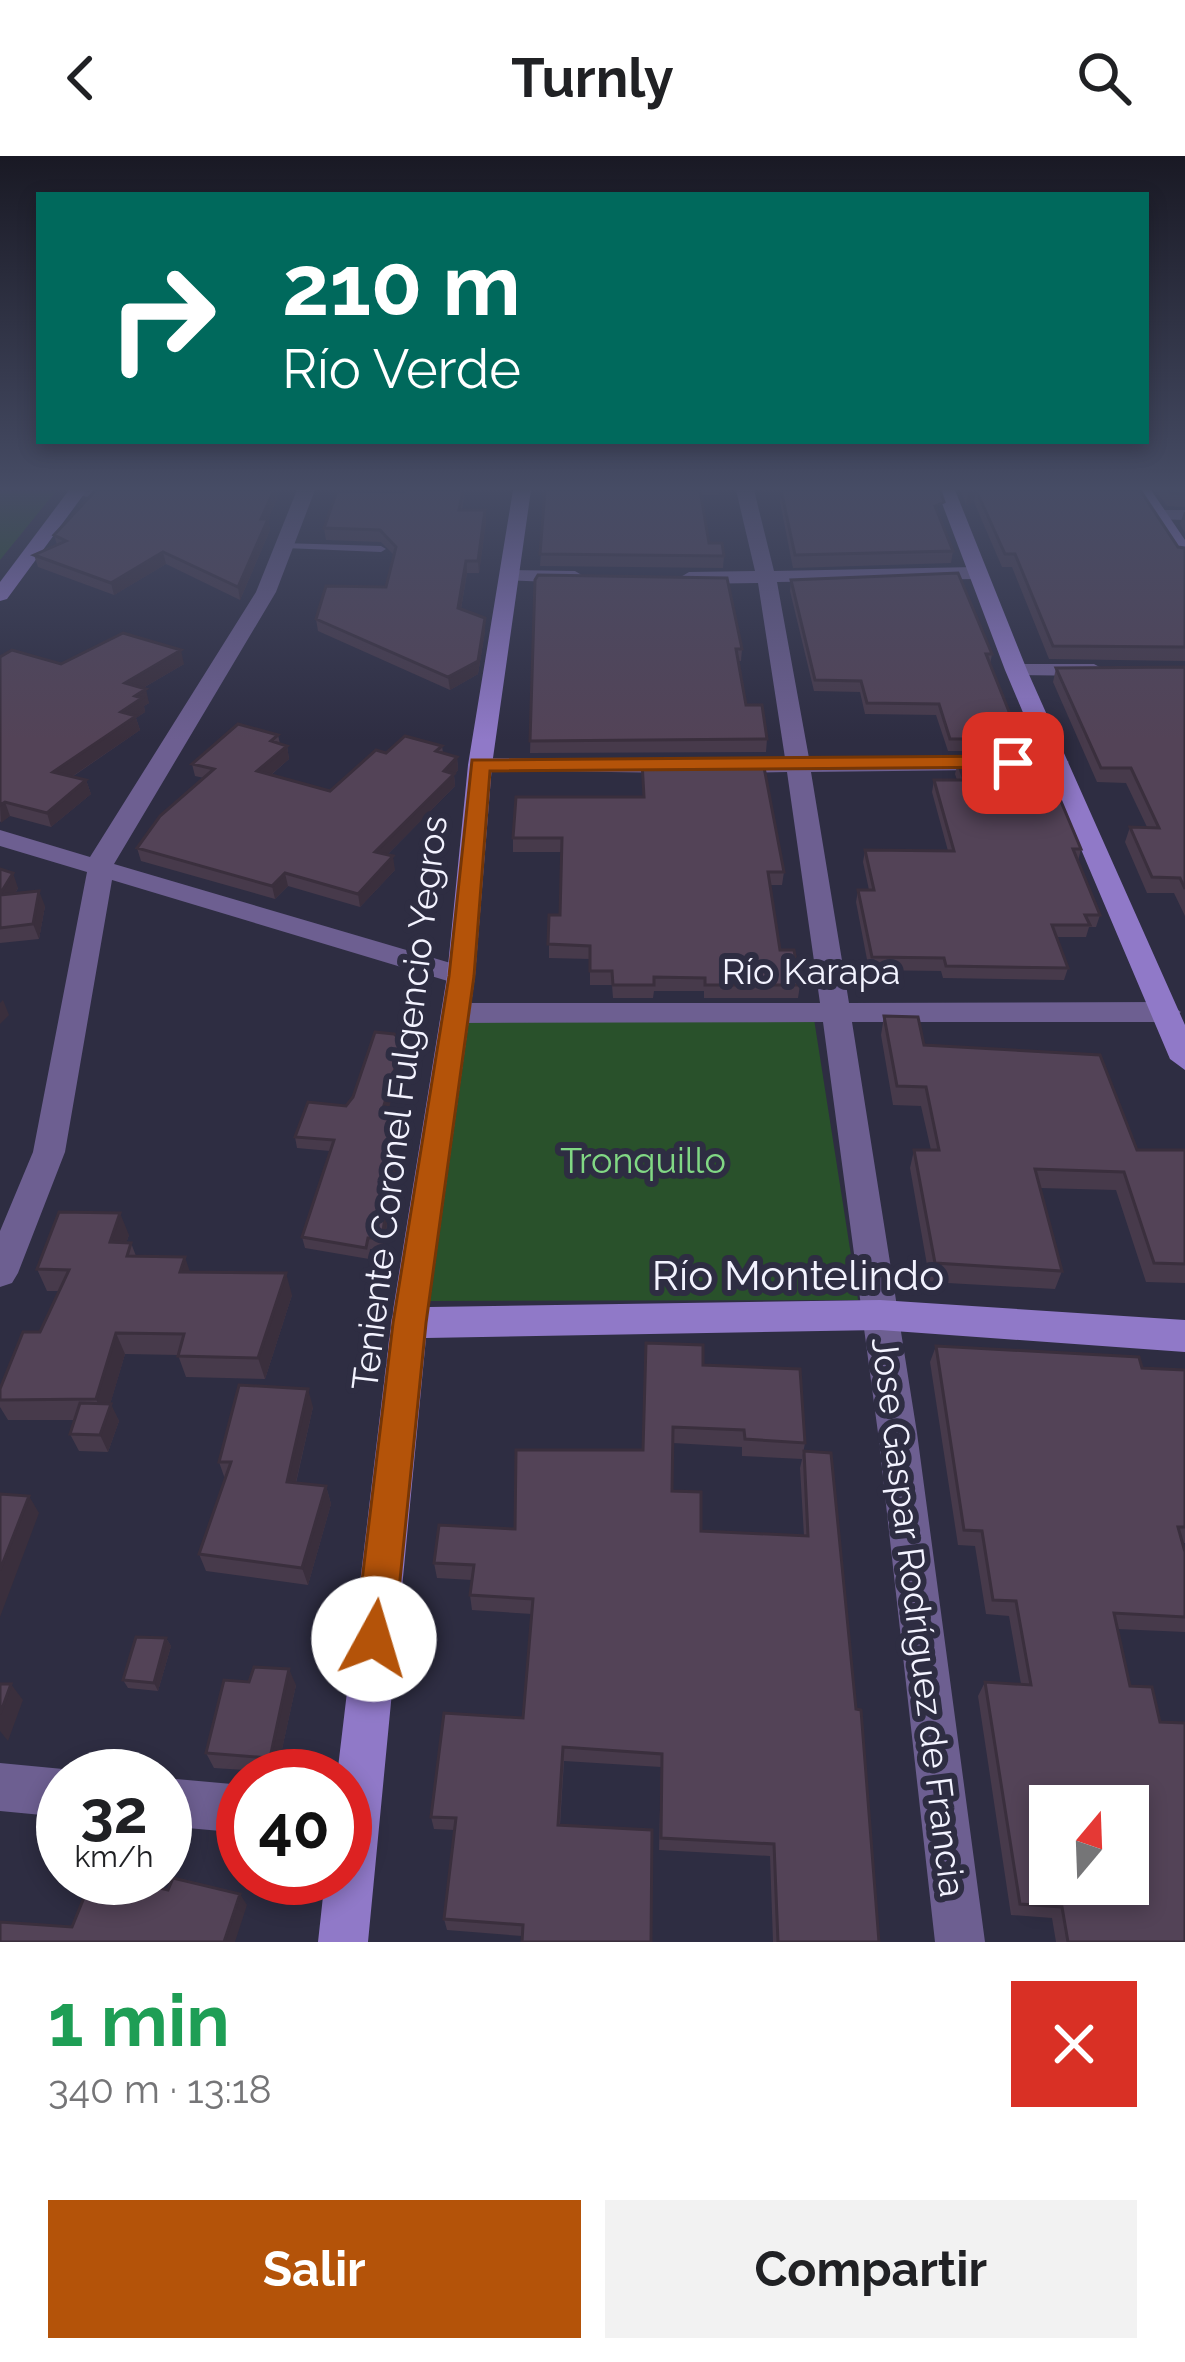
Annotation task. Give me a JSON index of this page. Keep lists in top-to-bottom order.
{
  "streets": {
    "street": [
      "Río Karapa",
      "Teniente Coronel Fulgencio Yegros",
      "Río Montelindo",
      "Jose Gaspar Rodríguez de Francia"
    ]
  },
  "crossings": [
    ["Río Karapa", "Teniente Coronel Fulgencio Yegros"],
    ["Río Karapa", "Jose Gaspar Rodríguez de Francia"],
    ["Teniente Coronel Fulgencio Yegros", "Río Montelindo"],
    ["Río Montelindo", "Jose Gaspar Rodríguez de Francia"]
  ],
  "parks": ["Tronquillo"],
  "north": "top",
  "page": {
    "header": "Turnly",
    "turn": ["210 m", "Río Verde"],
    "speed": "32 km/h",
    "limit": "40",
    "heading": ["1 min", "340 m · 13:18"],
    "buttons": ["Salir", "Compartir"]
  }
}
